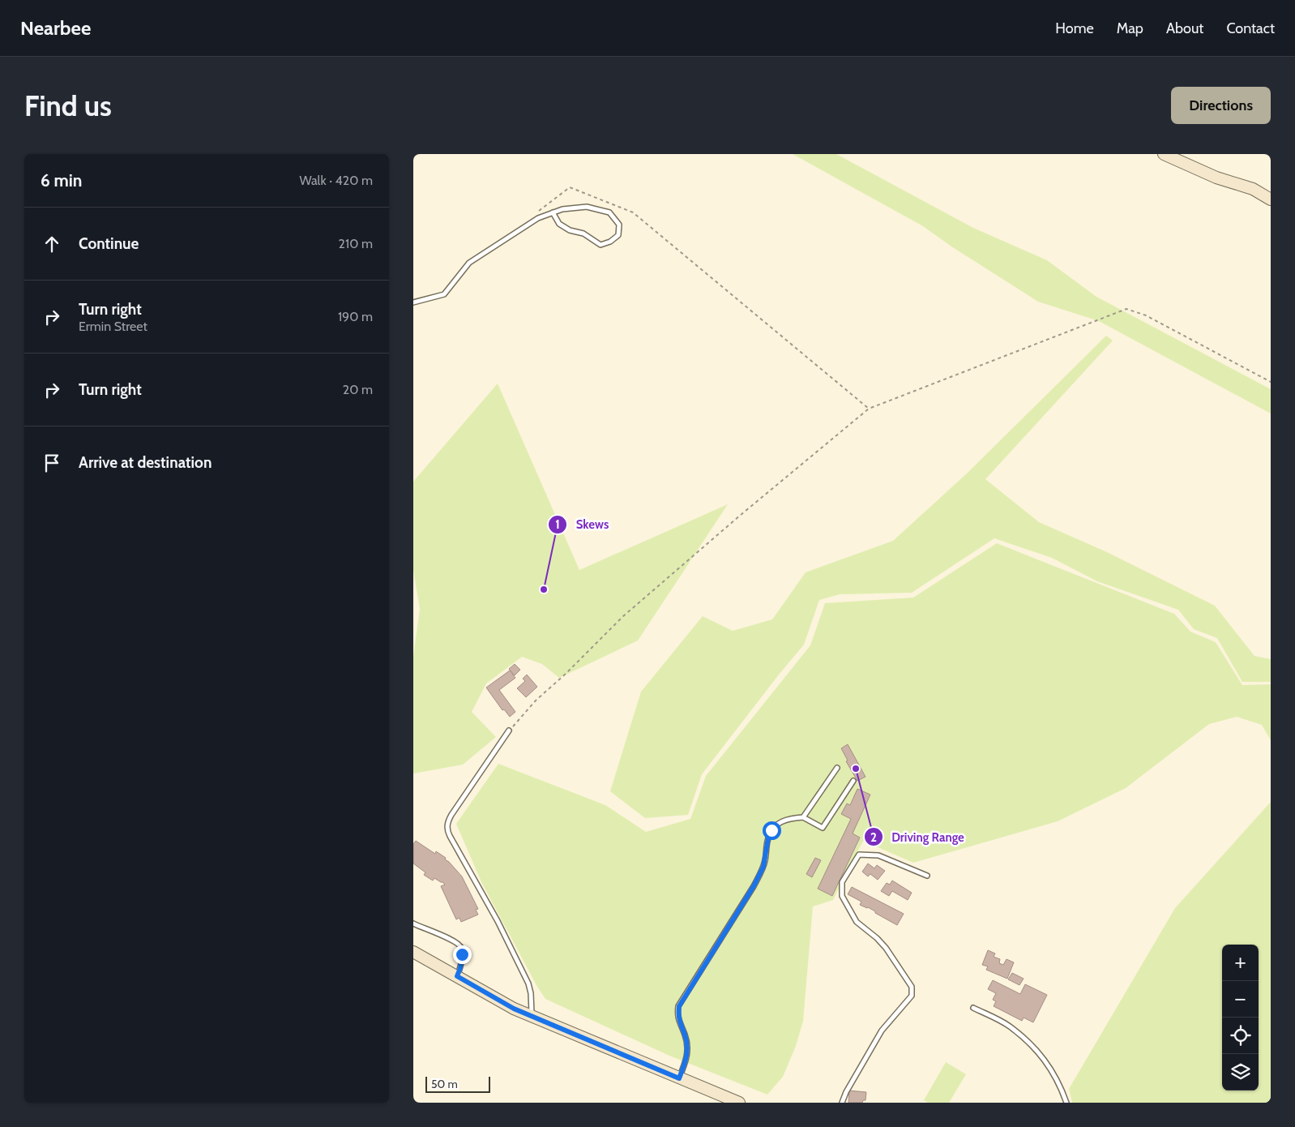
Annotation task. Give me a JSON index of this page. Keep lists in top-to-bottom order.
{
  "places": ["Skews", "Driving Range"],
  "scale_bar": "50 m",
  "page": {
    "header": "Nearbee",
    "nav": [
      "Home",
      "Map",
      "About",
      "Contact"
    ],
    "buttons": "Directions",
    "title": "Find us",
    "heading": ["6 min", "Walk · 420 m"],
    "list": [
      ["Continue", "210 m"],
      ["Turn right", "Ermin Street", "190 m"],
      ["Turn right", "20 m"],
      "Arrive at destination"
    ],
    "map_buttons": ["+", "−"],
    "scale": "50 m"
  }
}
